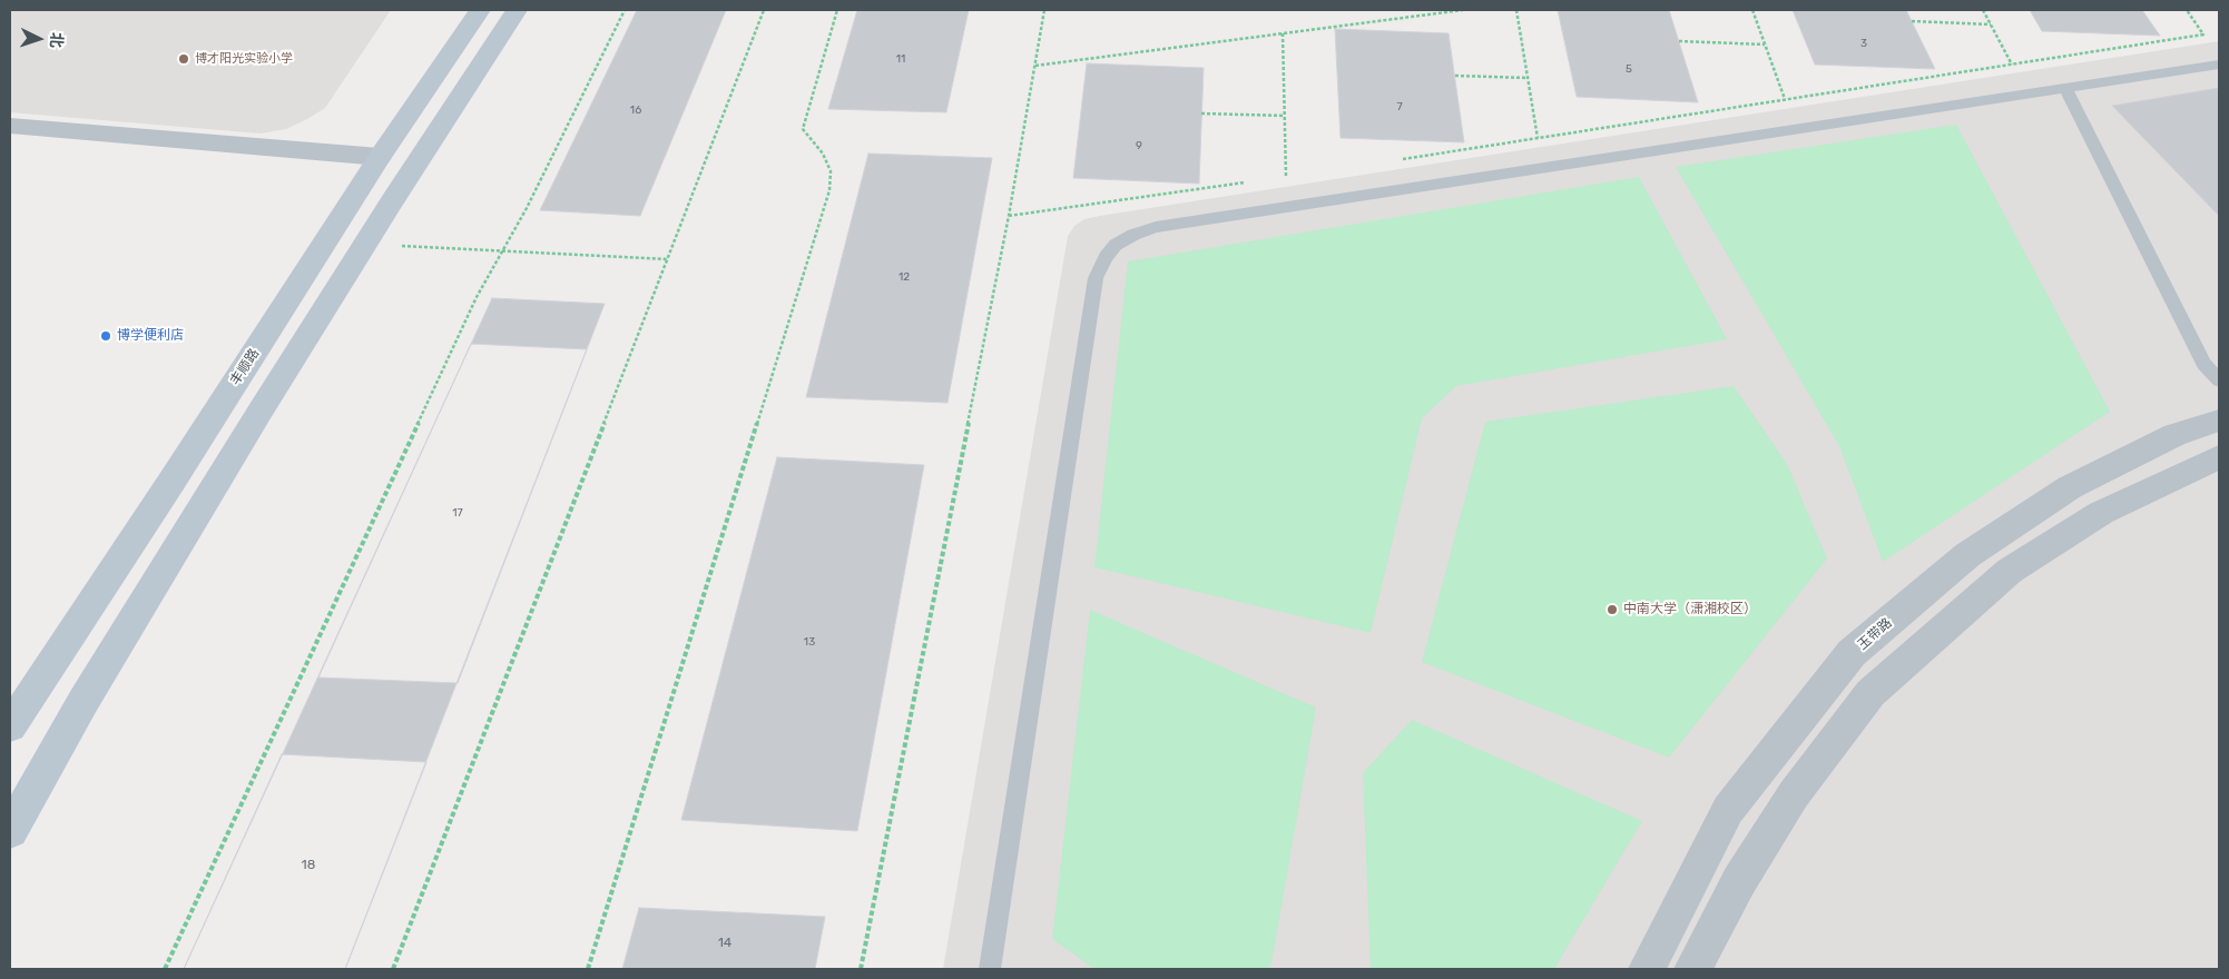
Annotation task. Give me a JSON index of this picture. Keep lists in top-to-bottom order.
{
  "streets": {
    "main road": ["丰顺路"],
    "street": ["玉带路"]
  },
  "places": ["博才阳光实验小学", "博学便利店", "中南大学（潇湘校区）"],
  "house_numbers": [
    "3",
    "11",
    "5",
    "7",
    "16",
    "9",
    "12",
    "17",
    "13",
    "18",
    "14"
  ],
  "north": "right"
}
